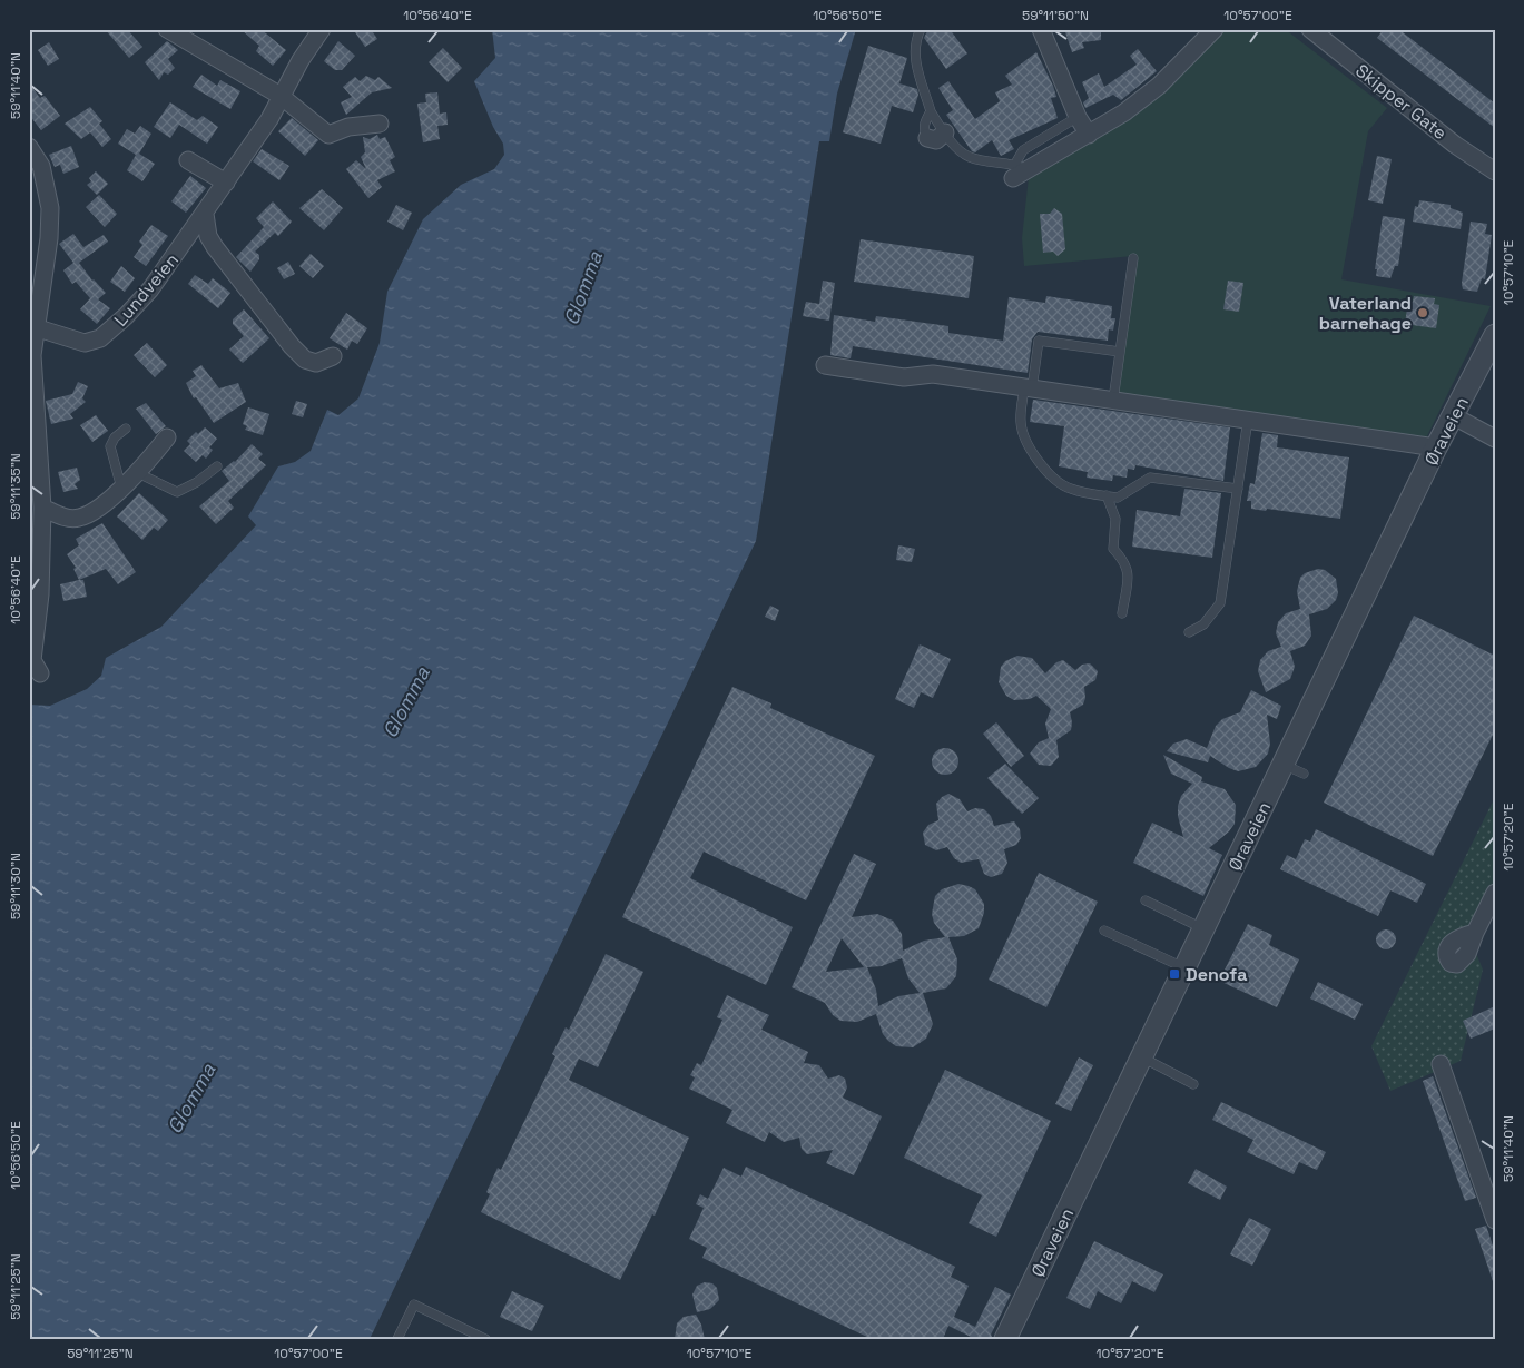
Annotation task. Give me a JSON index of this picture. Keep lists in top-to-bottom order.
{
  "streets": {
    "street": ["Skipper Gate", "Lundveien", "Øraveien"]
  },
  "water": ["Glomma"],
  "places": {
    "other": ["Vaterland barnehage"],
    "transit": ["Denofa"]
  },
  "coordinates": [
    "10°56'40\"E",
    "10°56'50\"E",
    "59°11'50\"N",
    "10°57'00\"E",
    "59°11'40\"N",
    "10°57'10\"E",
    "59°11'35\"N",
    "10°57'20\"E",
    "59°11'30\"N",
    "59°11'25\"N"
  ]
}
